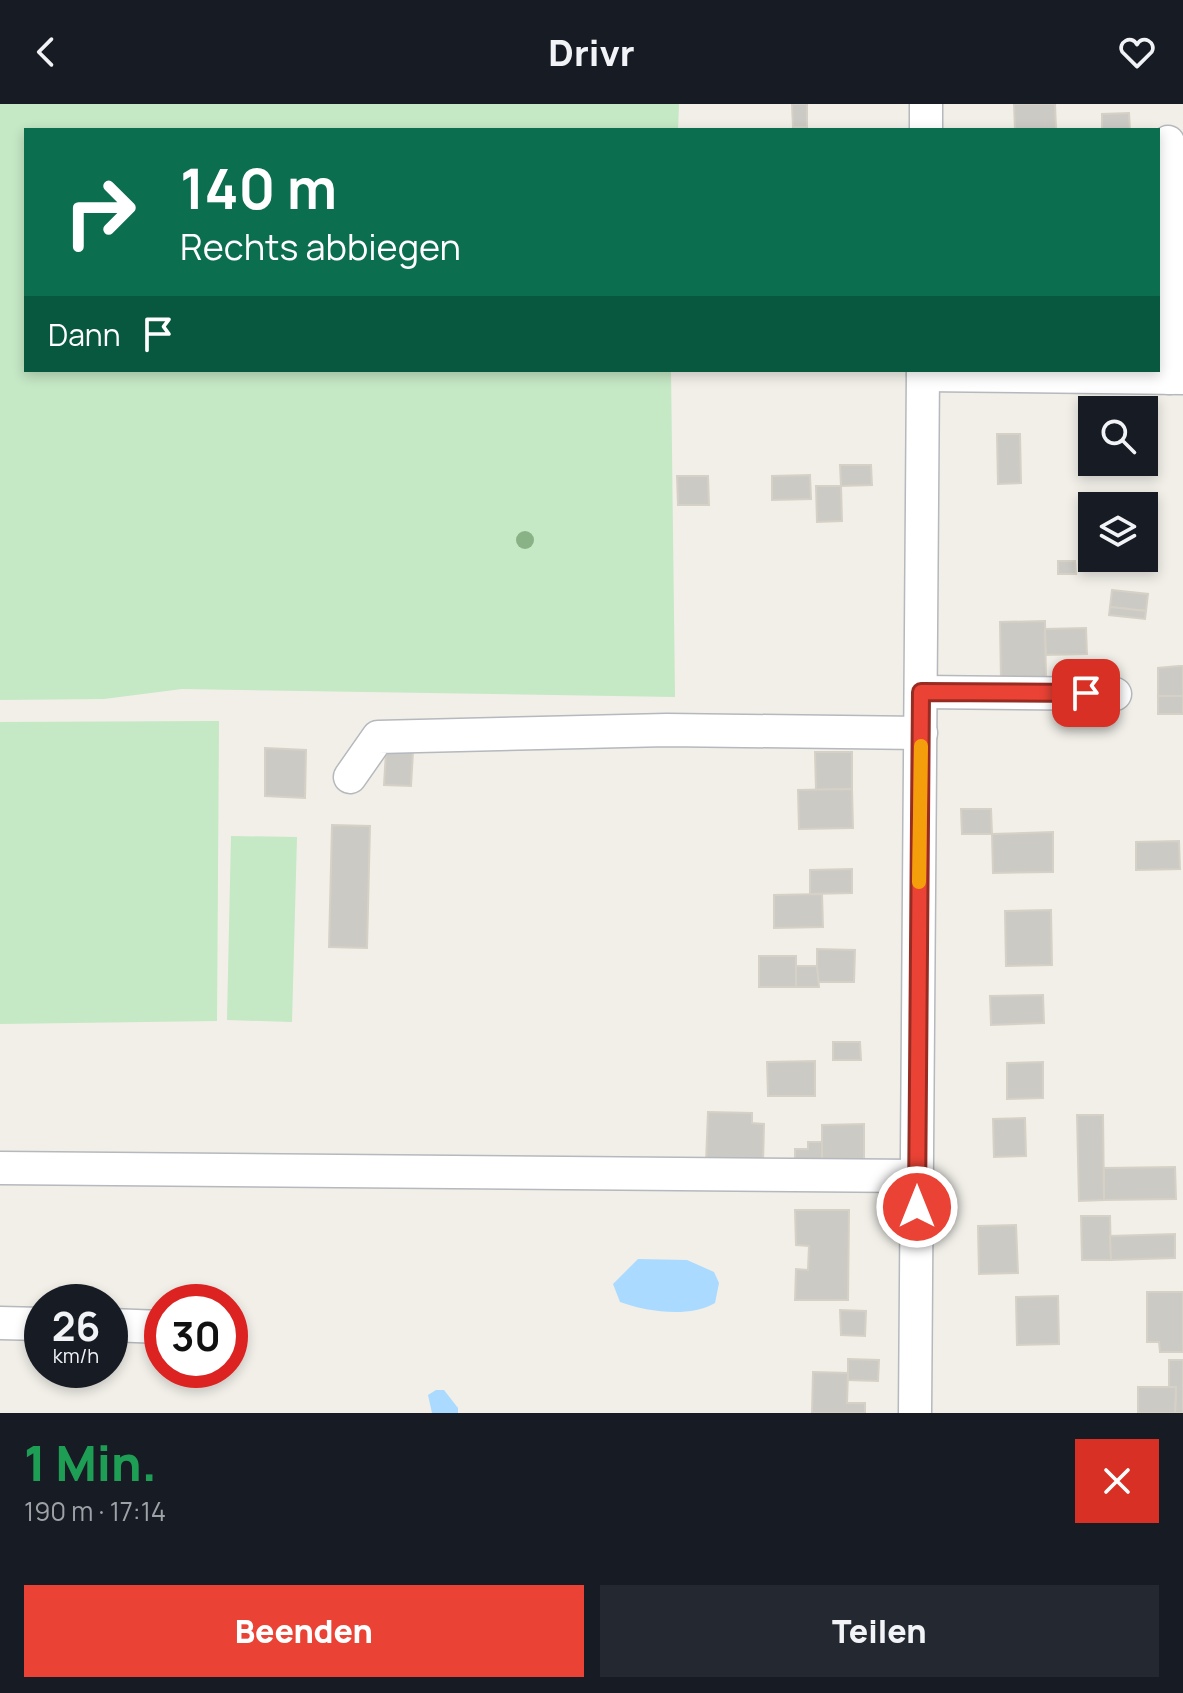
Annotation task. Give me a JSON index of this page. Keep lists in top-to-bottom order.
{
  "page": {
    "header": "Drivr",
    "turn": ["140 m", "Rechts abbiegen"],
    "then": "Dann",
    "speed": "26 km/h",
    "limit": "30",
    "heading": ["1 Min.", "190 m · 17:14"],
    "buttons": ["Beenden", "Teilen"]
  }
}
